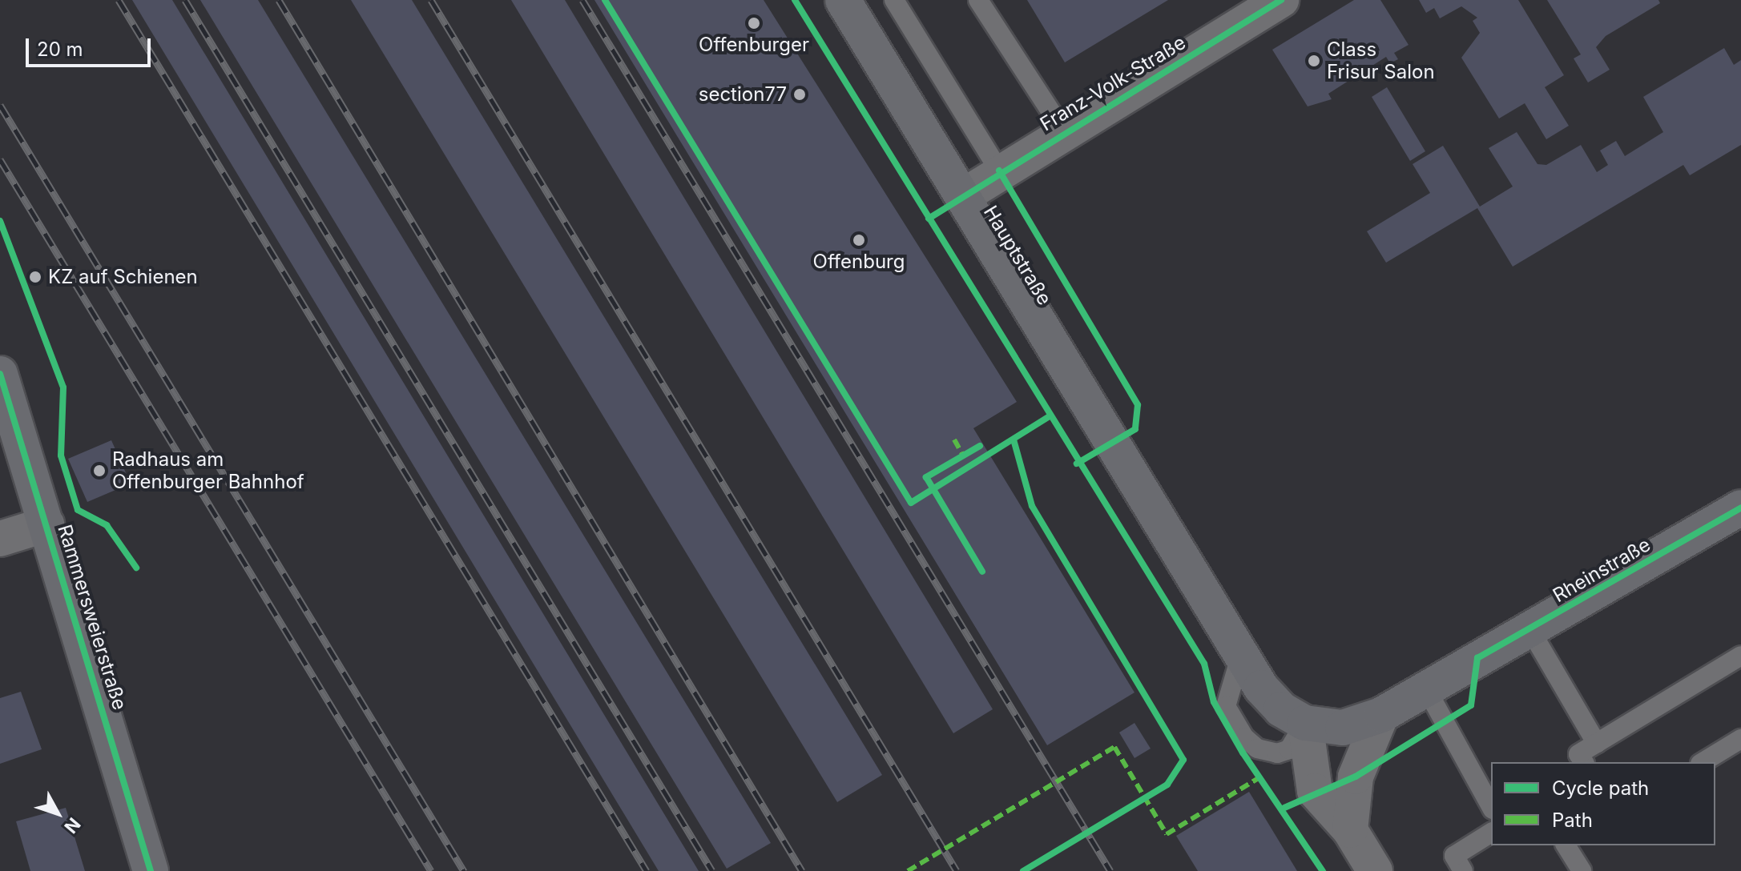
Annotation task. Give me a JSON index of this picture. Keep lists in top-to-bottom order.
{
  "streets": {
    "street": [
      "Franz-Volk-Straße",
      "Hauptstraße",
      "Rheinstraße",
      "Rammersweierstraße"
    ]
  },
  "crossings": [
    ["Franz-Volk-Straße", "Hauptstraße"],
    ["Hauptstraße", "Rheinstraße"]
  ],
  "places": [
    "Offenburger",
    "Class Frisur Salon",
    "section77",
    "Offenburg",
    "KZ auf Schienen",
    "Radhaus am Offenburger Bahnhof"
  ],
  "legend": ["Cycle path", "Path"],
  "scale_bar": "20 m",
  "north": "bottom right"
}
